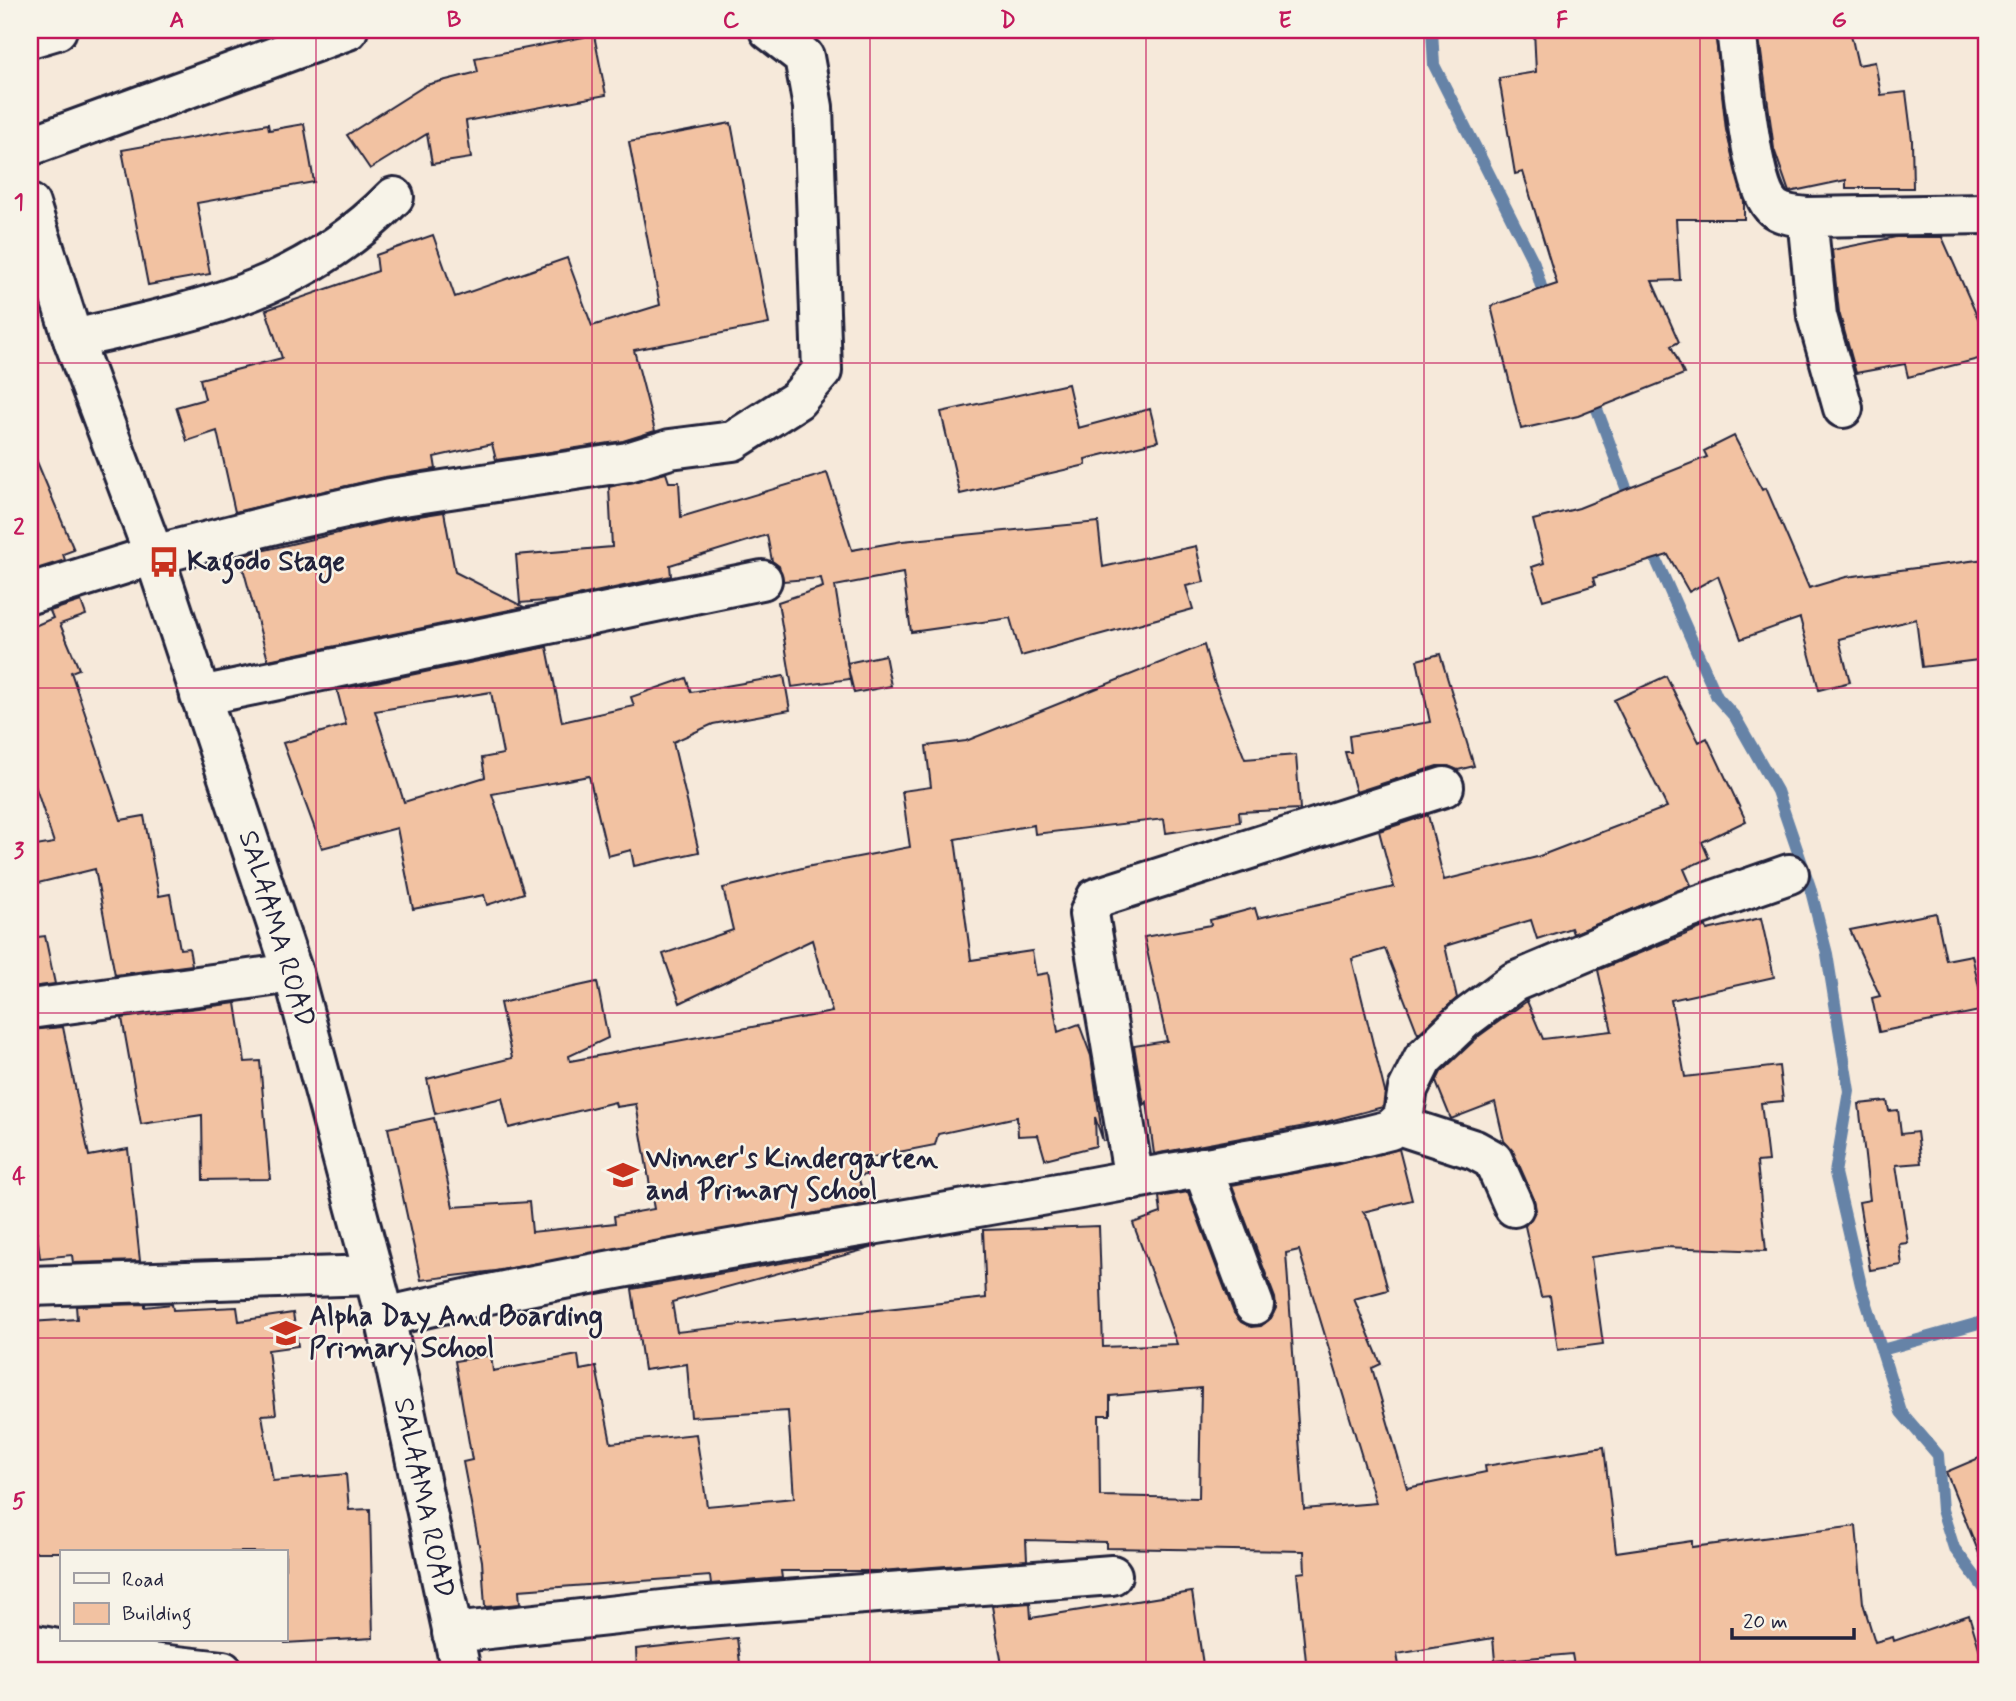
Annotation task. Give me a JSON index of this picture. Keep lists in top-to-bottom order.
{
  "streets": {
    "street": ["SALAAMA ROAD"]
  },
  "places": {
    "bus stop": ["Kagodo Stage"],
    "school or university": ["Winner's Kindergarten and Primary School", "Alpha Day And Boarding Primary School"]
  },
  "legend": ["Road", "Building"],
  "scale_bar": "20 m",
  "grid": {
    "columns": [
      "A",
      "B",
      "C",
      "D",
      "E",
      "F",
      "G"
    ],
    "rows": [
      "1",
      "2",
      "3",
      "4",
      "5"
    ]
  }
}
